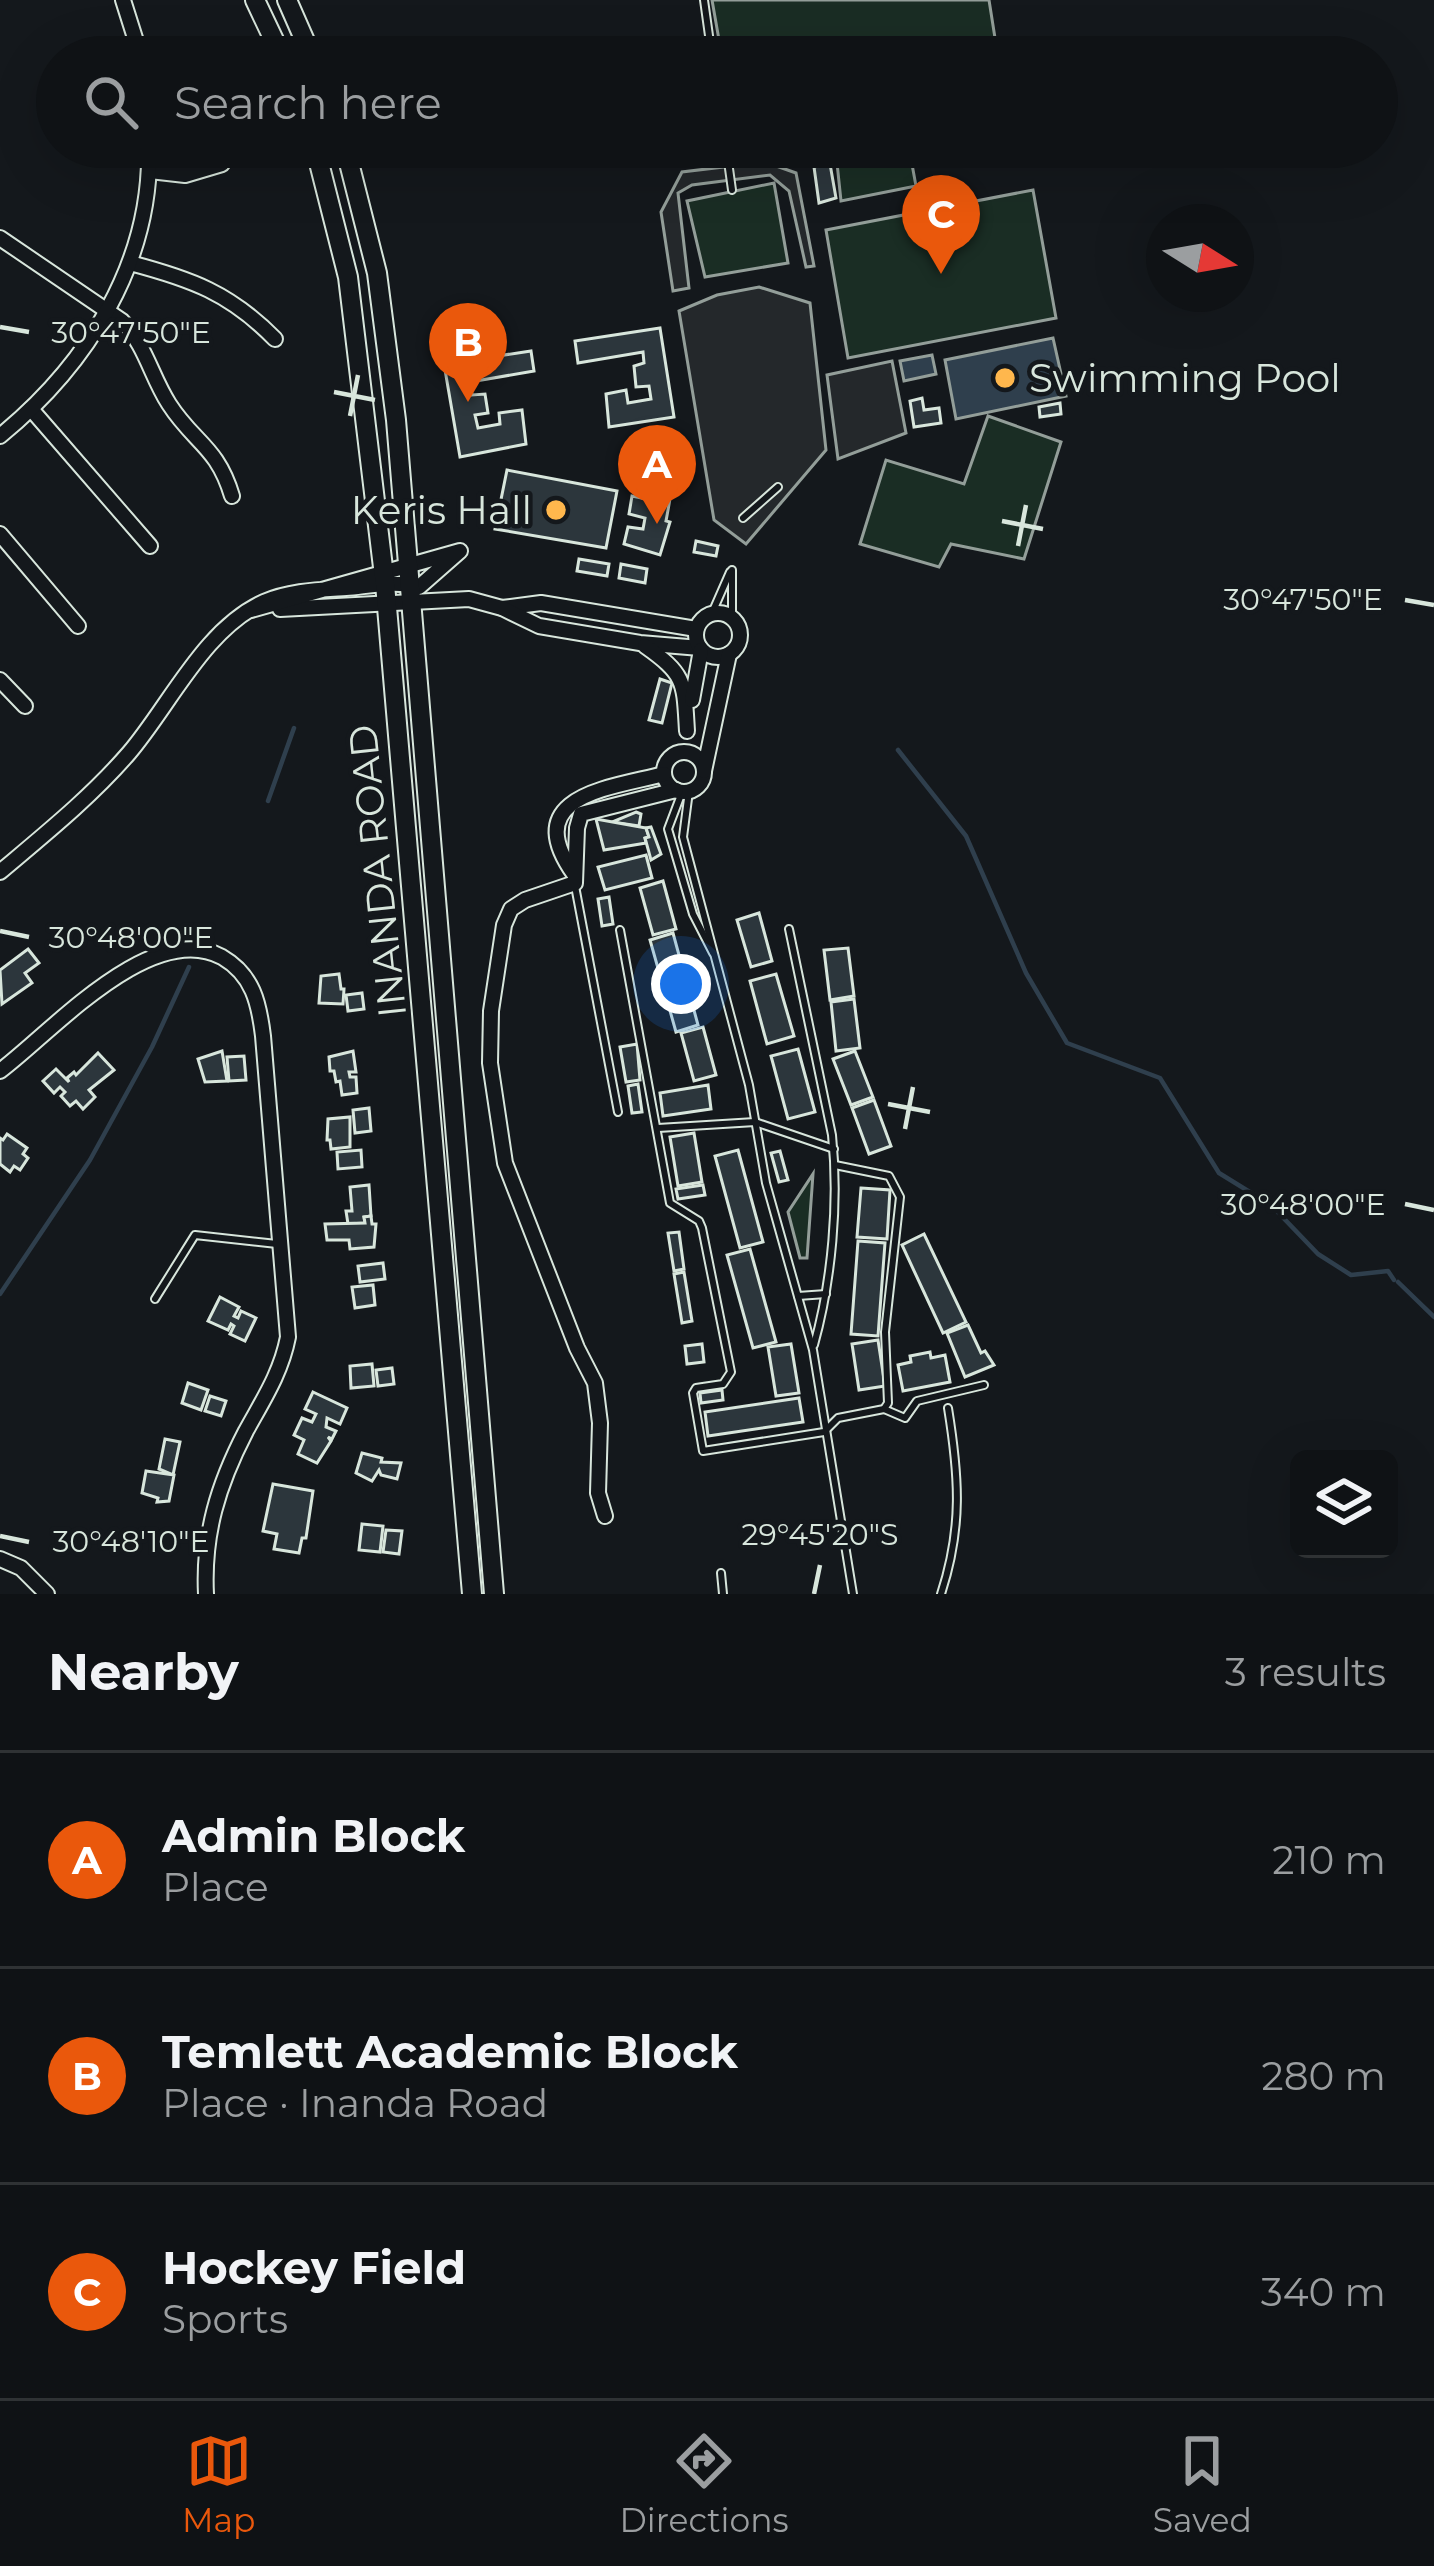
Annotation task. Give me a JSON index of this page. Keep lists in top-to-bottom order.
{
  "streets": {
    "main road": ["INANDA ROAD"]
  },
  "places": ["Swimming Pool", "Keris Hall"],
  "north": "right",
  "page": {
    "search": "Search here",
    "pins": ["C", "B", "A"],
    "heading": ["Nearby", "3 results"],
    "list": [
      {
        "mark": "A",
        "name": "Admin Block",
        "note": "Place",
        "value": "210 m"
      },
      {
        "mark": "B",
        "name": "Temlett Academic Block",
        "note": "Place · Inanda Road",
        "value": "280 m"
      },
      {
        "mark": "C",
        "name": "Hockey Field",
        "note": "Sports",
        "value": "340 m"
      }
    ],
    "nav": ["Map", "Directions", "Saved"]
  },
  "coordinates": [
    "30°47'50\"E",
    "30°48'00\"E",
    "29°45'20\"S",
    "30°48'10\"E"
  ]
}
